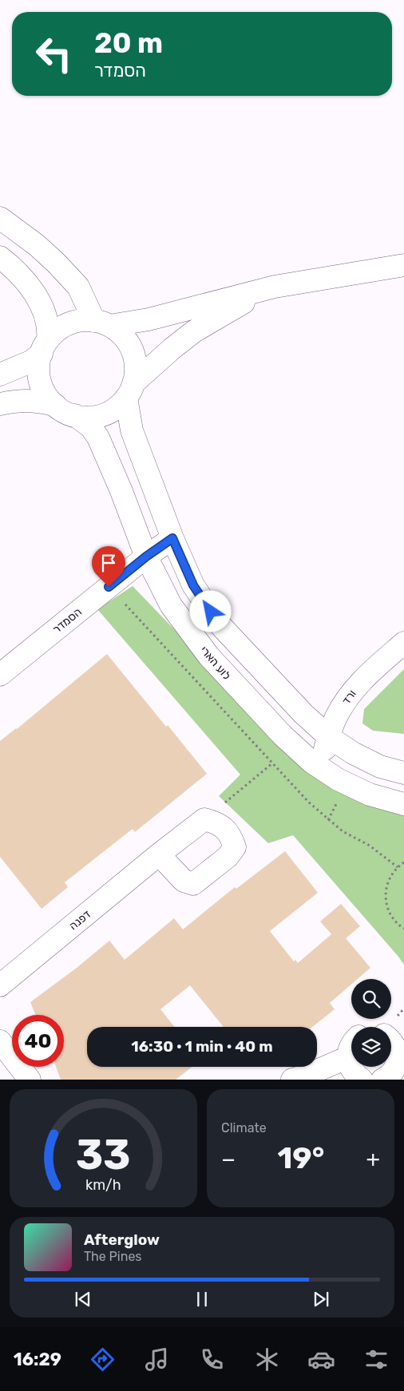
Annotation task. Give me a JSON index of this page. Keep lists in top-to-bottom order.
{
  "streets": {
    "street": [
      "הסמדר",
      "לוע הארי",
      "ורד",
      "דפנה"
    ]
  },
  "crossings": [
    ["הסמדר", "לוע הארי"],
    ["לוע הארי", "ורד"]
  ],
  "page": {
    "turn": ["20 m", "הסמדר"],
    "limit": "40",
    "trip": "16:30 · 1 min · 40 m",
    "tile": "Climate",
    "heat": ["−", "19°", "+"],
    "song": ["Afterglow", "The Pines"],
    "tabs": "16:29",
    "gauge": ["33", "km/h"]
  }
}
